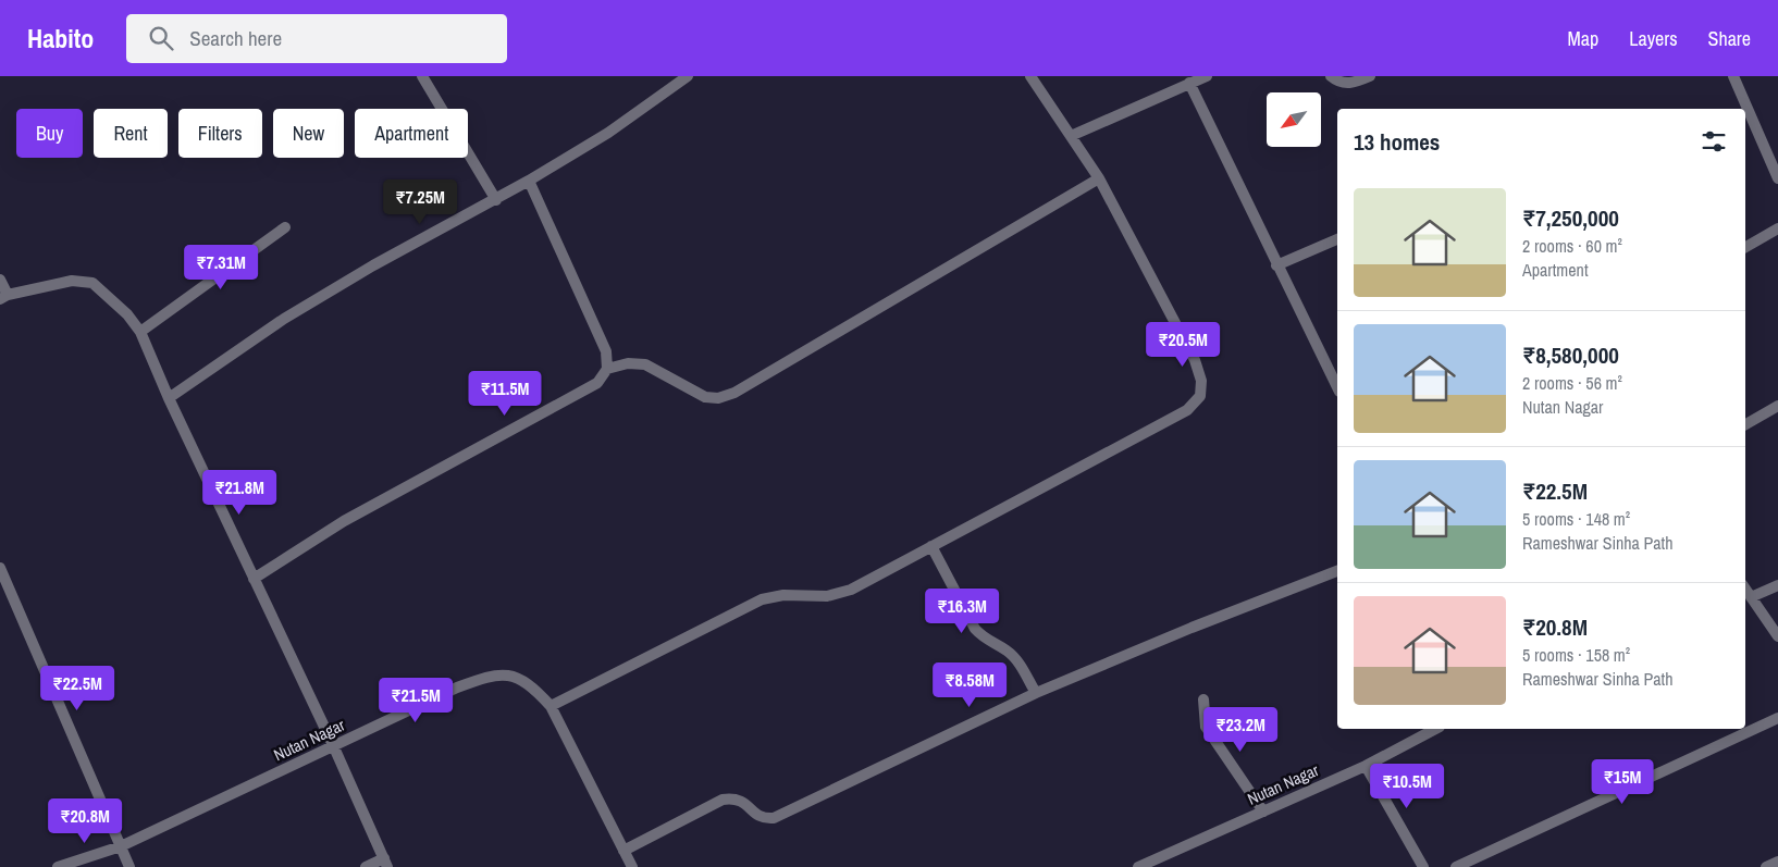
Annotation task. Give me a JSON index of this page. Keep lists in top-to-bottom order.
{
  "streets": {
    "street": ["Nutan Nagar"]
  },
  "north": "bottom left",
  "page": {
    "header": "Habito",
    "search": "Search here",
    "nav": ["Map", "Layers", "Share"],
    "chip": [
      "Buy",
      "Rent",
      "Filters",
      "New",
      "Apartment"
    ],
    "heading": "13 homes",
    "list": [
      {
        "name": "₹7,250,000",
        "note": "2 rooms · 60 m² · Apartment"
      },
      {
        "name": "₹8,580,000",
        "note": "2 rooms · 56 m² · Nutan Nagar"
      },
      {
        "name": "₹22.5M",
        "note": "5 rooms · 148 m² · Rameshwar Sinha Path"
      },
      {
        "name": "₹20.8M",
        "note": "5 rooms · 158 m² · Rameshwar Sinha Path"
      }
    ],
    "price": [
      "₹7.25M",
      "₹7.31M",
      "₹20.5M",
      "₹11.5M",
      "₹21.8M",
      "₹16.3M",
      "₹8.58M",
      "₹22.5M",
      "₹21.5M",
      "₹23.2M",
      "₹15M",
      "₹10.5M",
      "₹20.8M"
    ]
  }
}
